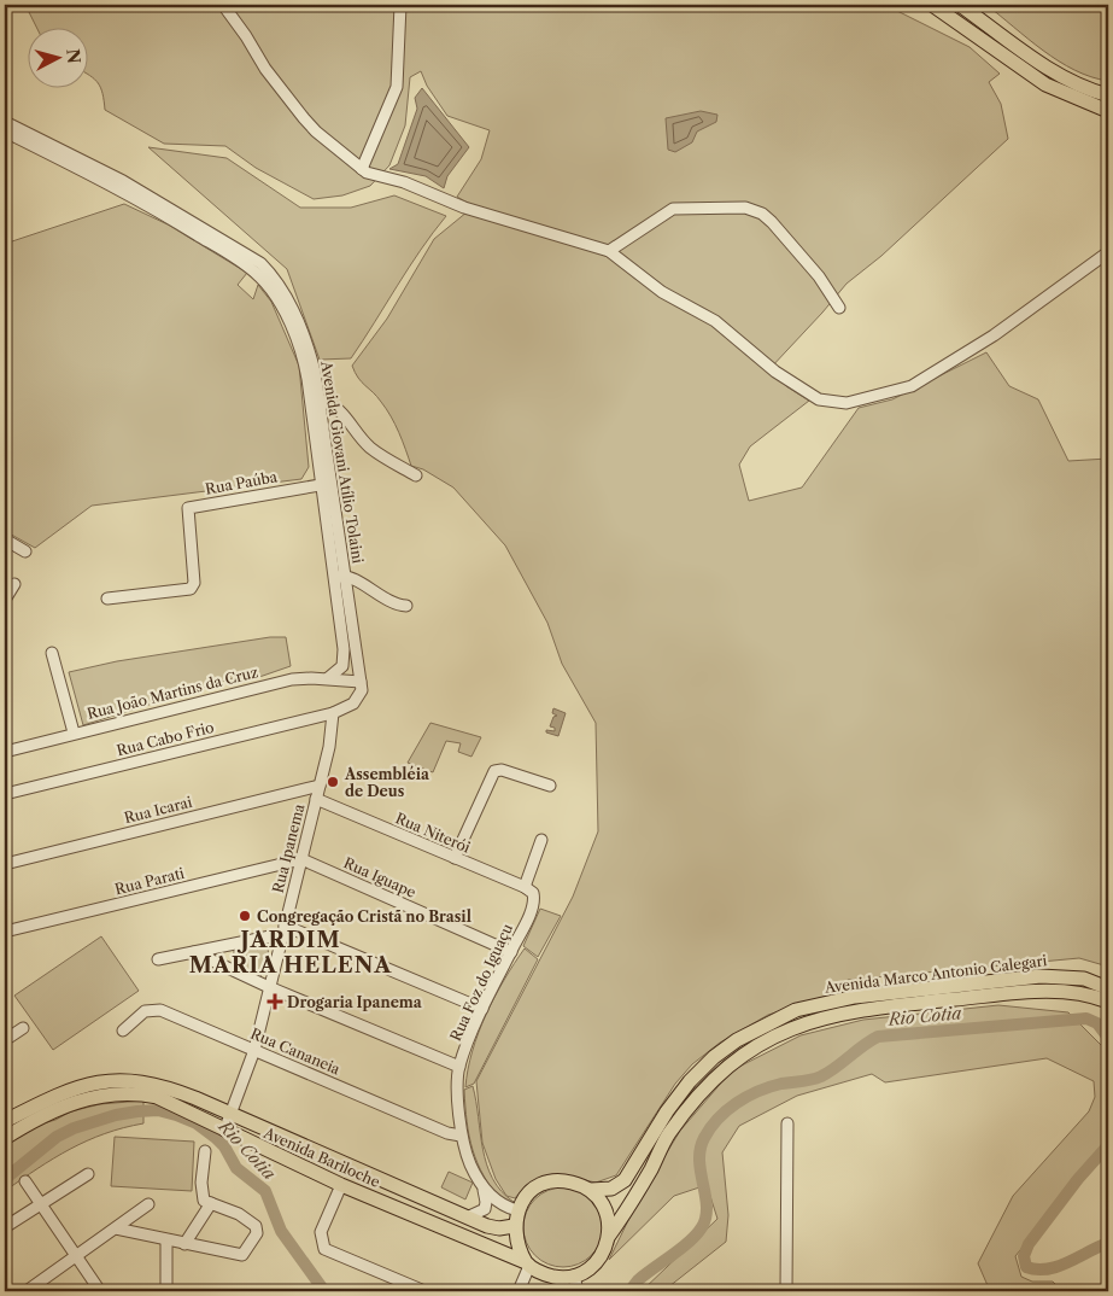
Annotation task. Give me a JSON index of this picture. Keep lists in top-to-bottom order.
{
  "streets": {
    "main road": ["Avenida Marco Antonio Calegari", "Avenida Bariloche"],
    "street": [
      "Avenida Giovani Atílio Tolaini",
      "Rua Paúba",
      "Rua João Martins da Cruz",
      "Rua Cabo Frio",
      "Rua Icarai",
      "Rua Niterói",
      "Rua Ipanema",
      "Rua Iguape",
      "Rua Parati",
      "Rua Foz do Iguaçu",
      "Rua Cananeia"
    ]
  },
  "crossings": [
    ["Avenida Giovani Atílio Tolaini", "Rua Paúba"],
    ["Avenida Giovani Atílio Tolaini", "Rua João Martins da Cruz"],
    ["Rua Cabo Frio", "Rua Ipanema"],
    ["Rua Icarai", "Rua Ipanema"],
    ["Rua Niterói", "Rua Ipanema"],
    ["Rua Niterói", "Rua Foz do Iguaçu"],
    ["Rua Ipanema", "Rua Iguape"],
    ["Rua Ipanema", "Rua Parati"],
    ["Rua Ipanema", "Rua Cananeia"],
    ["Rua Ipanema", "Avenida Bariloche"],
    ["Rua Iguape", "Rua Parati"],
    ["Rua Iguape", "Rua Foz do Iguaçu"],
    ["Avenida Marco Antonio Calegari", "Rua Foz do Iguaçu"],
    ["Avenida Marco Antonio Calegari", "Avenida Bariloche"],
    ["Rua Foz do Iguaçu", "Rua Cananeia"],
    ["Rua Foz do Iguaçu", "Avenida Bariloche"]
  ],
  "districts": ["JARDIM MARIA HELENA"],
  "water": ["Rio Cotia"],
  "places": {
    "other": ["Assembléia de Deus", "Congregação Cristã no Brasil"],
    "health": ["Drogaria Ipanema"]
  },
  "north": "right"
}
